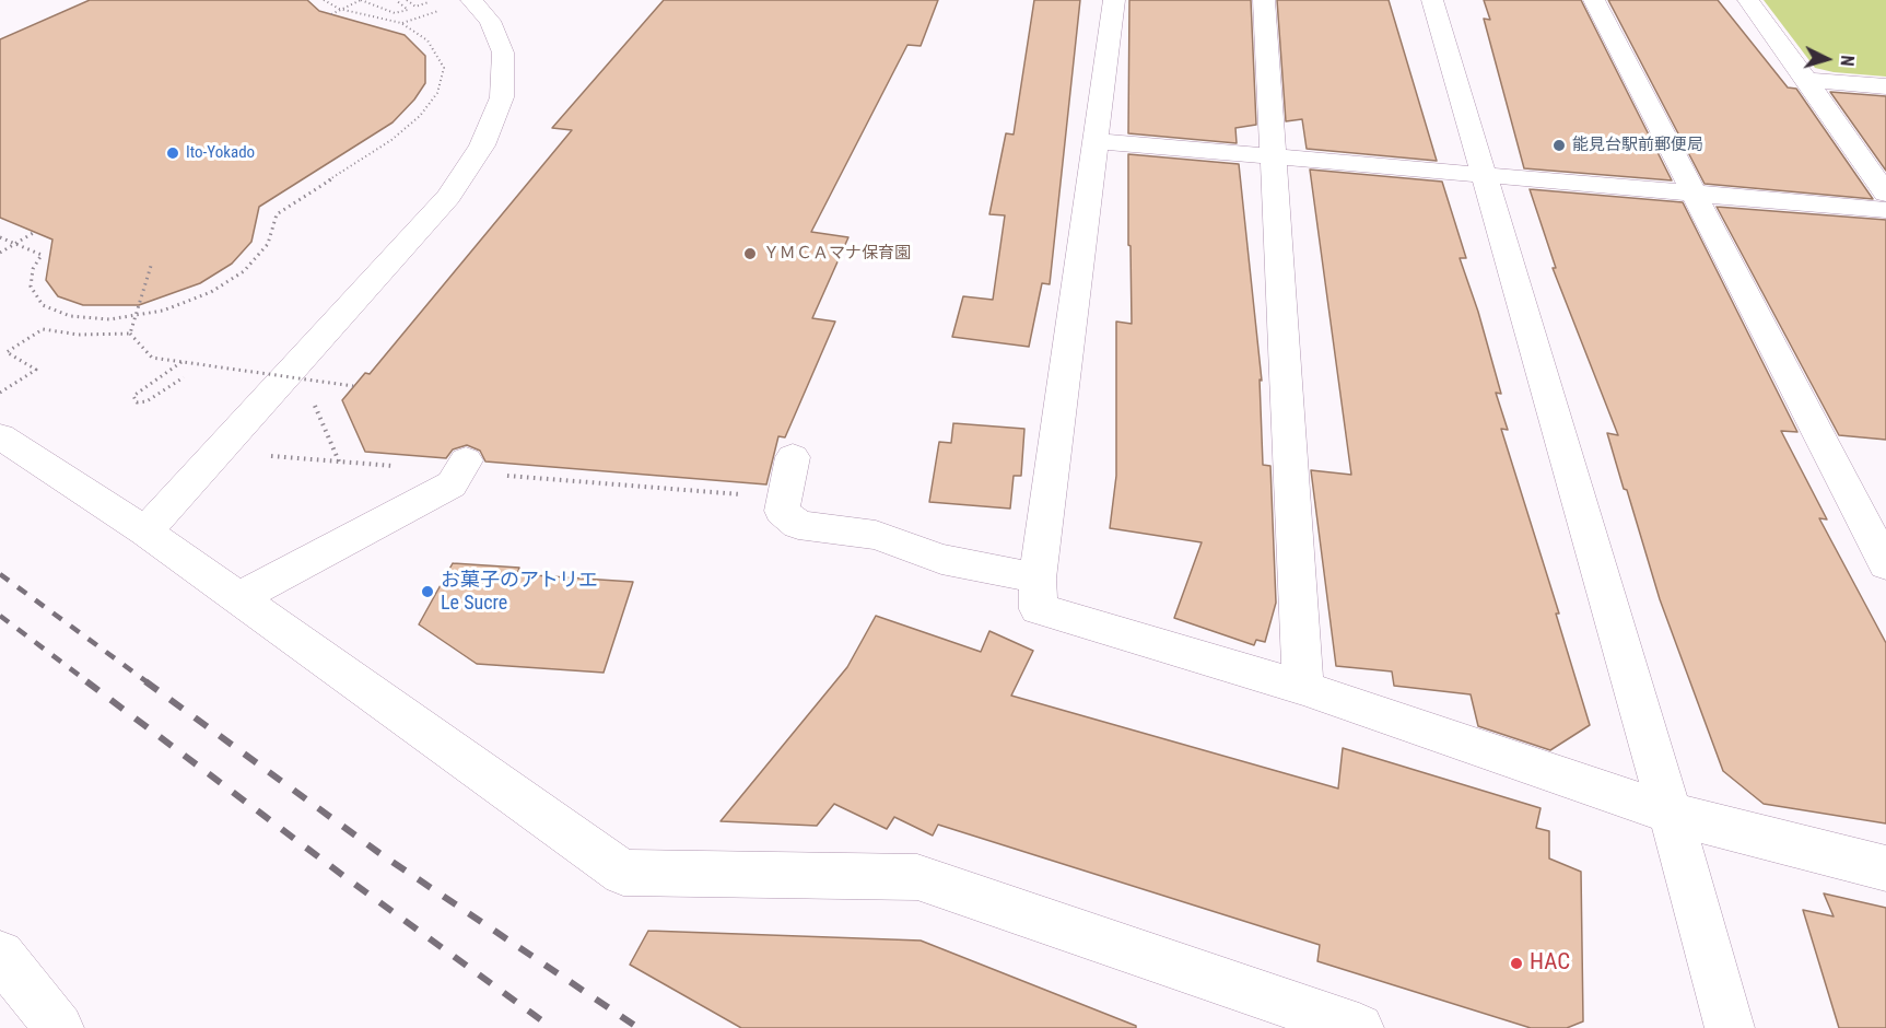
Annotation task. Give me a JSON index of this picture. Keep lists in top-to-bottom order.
{
  "places": [
    "能見台駅前郵便局",
    "Ito-Yokado",
    "ＹＭＣＡマナ保育園",
    "お菓子のアトリエ Le Sucre",
    "HAC"
  ],
  "north": "right"
}
